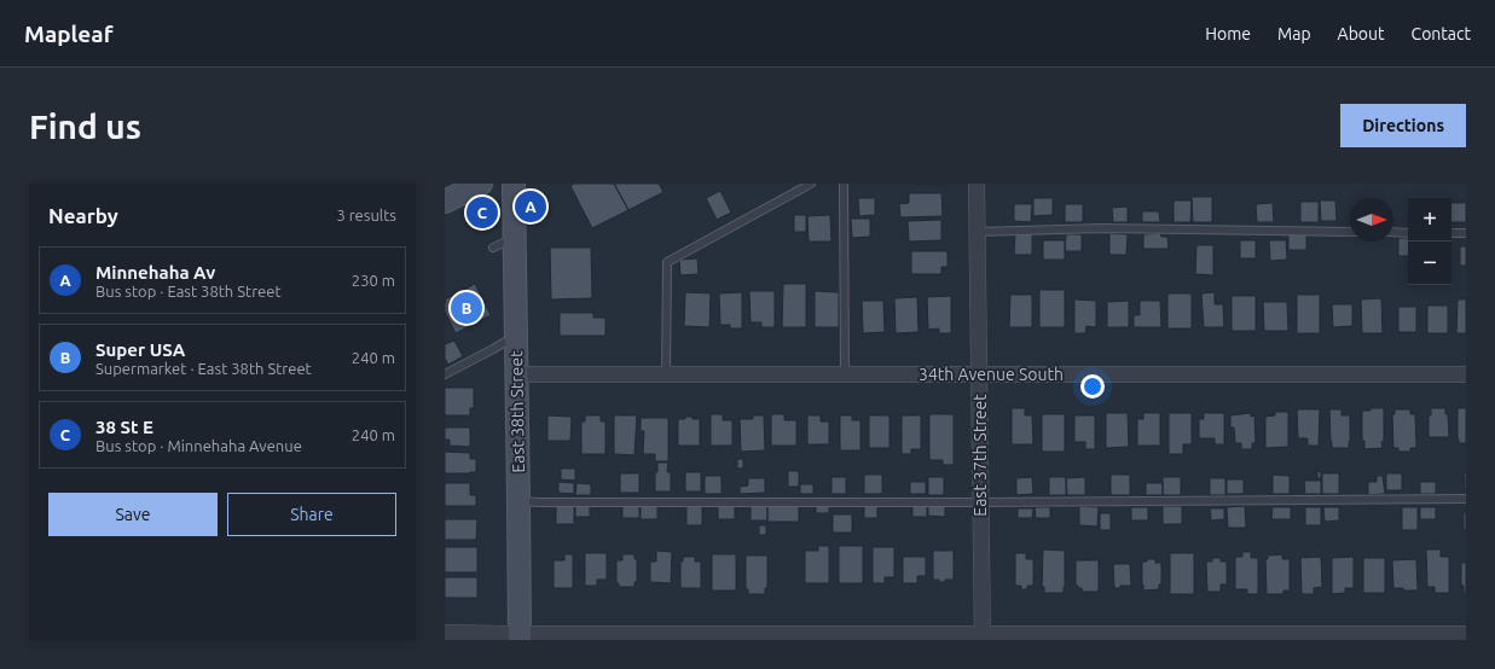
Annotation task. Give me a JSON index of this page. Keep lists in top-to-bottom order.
{
  "streets": {
    "street": ["34th Avenue South", "East 38th Street", "East 37th Street"]
  },
  "crossings": [
    ["34th Avenue South", "East 38th Street"],
    ["34th Avenue South", "East 37th Street"]
  ],
  "north": "right",
  "page": {
    "header": "Mapleaf",
    "nav": [
      "Home",
      "Map",
      "About",
      "Contact"
    ],
    "buttons": [
      "Directions",
      ["Save", "Share"]
    ],
    "title": "Find us",
    "heading": ["Nearby", "3 results"],
    "pins": ["A", "C", "B"],
    "map_buttons": ["+", "−"],
    "list": [
      {
        "mark": "A",
        "name": "Minnehaha Av",
        "note": "Bus stop · East 38th Street",
        "value": "230 m"
      },
      {
        "mark": "B",
        "name": "Super USA",
        "note": "Supermarket · East 38th Street",
        "value": "240 m"
      },
      {
        "mark": "C",
        "name": "38 St E",
        "note": "Bus stop · Minnehaha Avenue",
        "value": "240 m"
      }
    ]
  }
}
